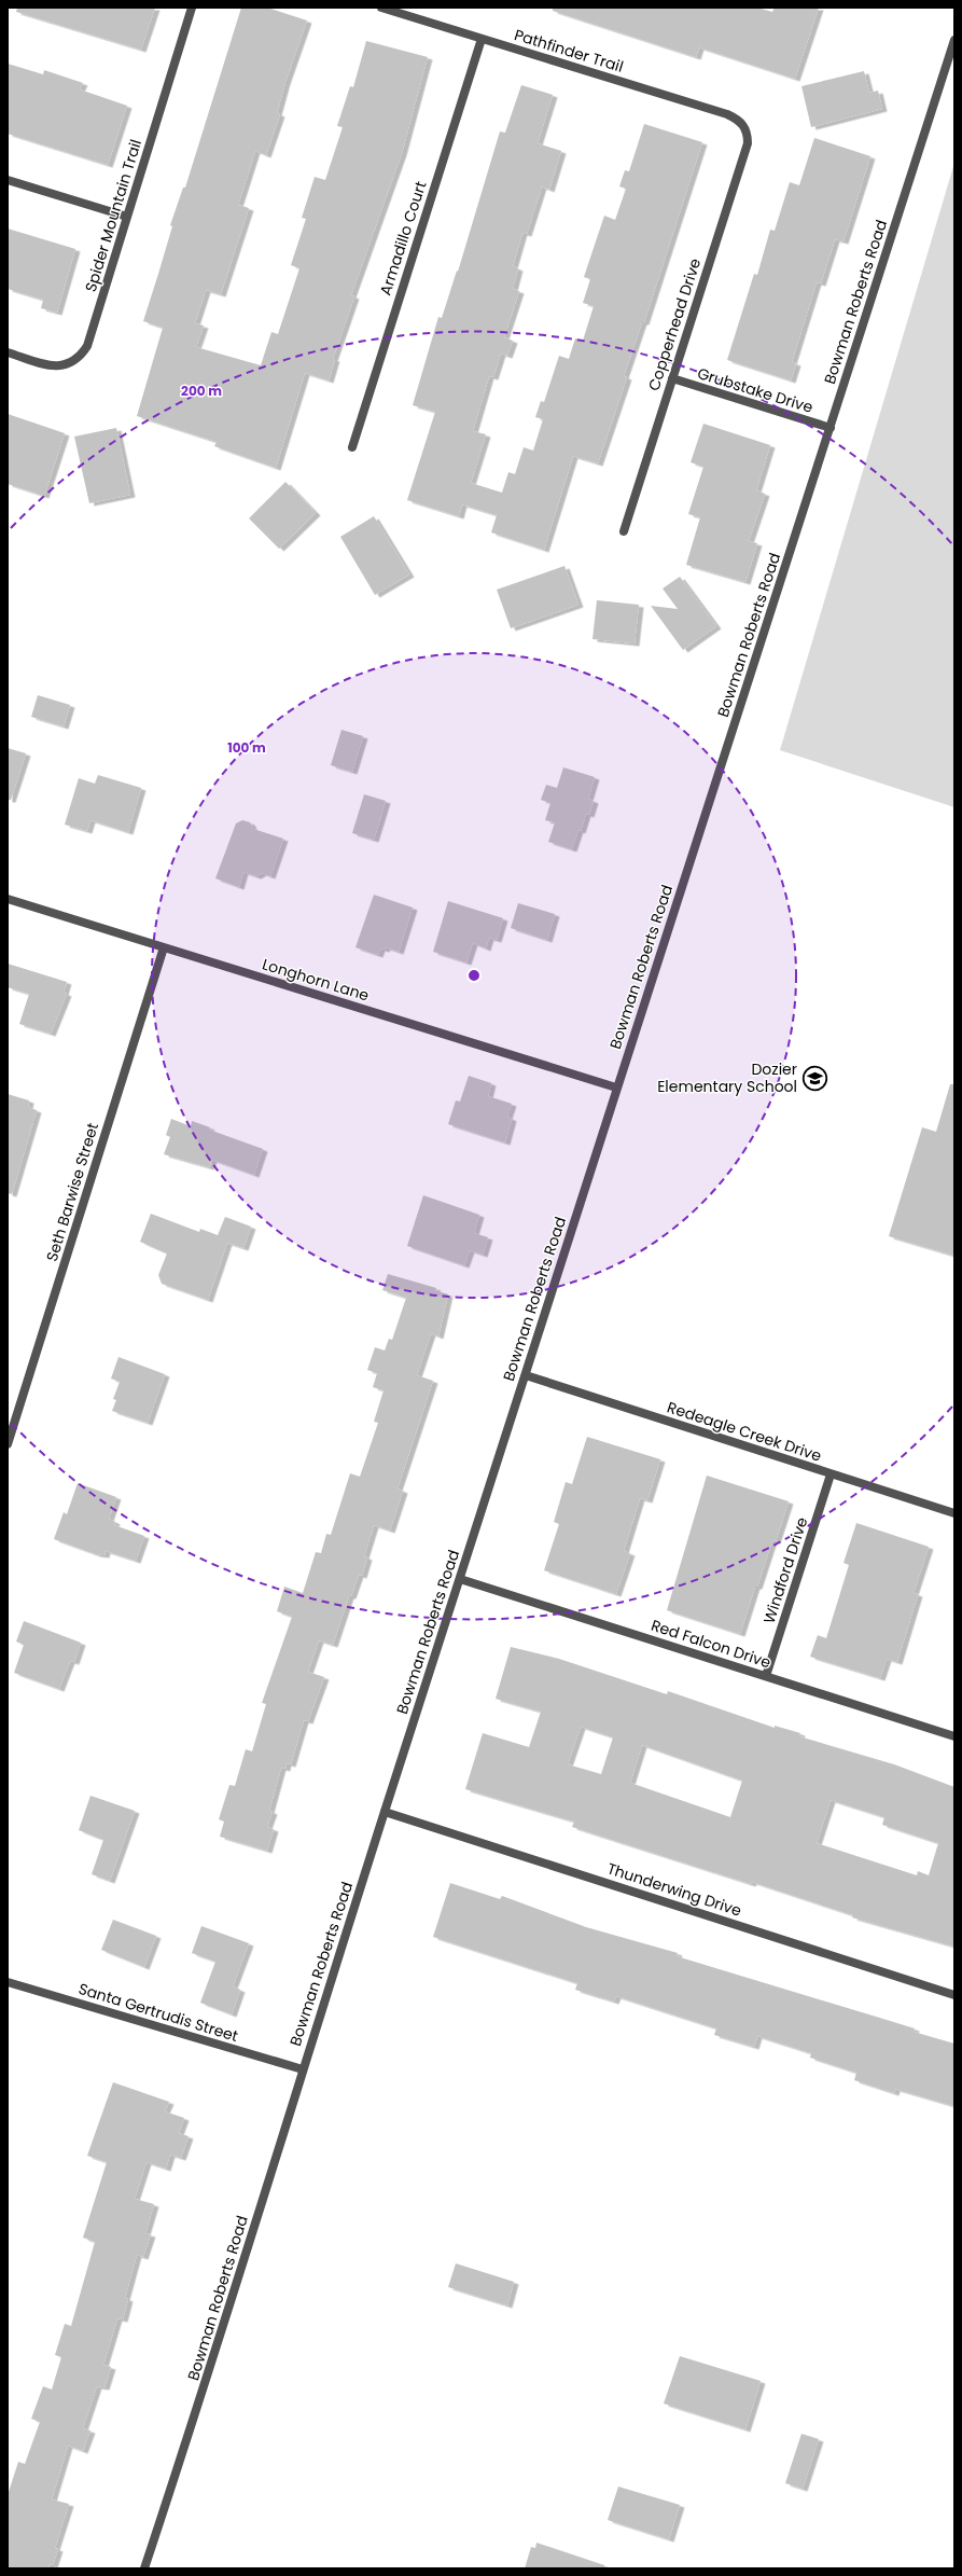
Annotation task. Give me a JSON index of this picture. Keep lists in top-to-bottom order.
{
  "streets": {
    "street": [
      "Pathfinder Trail",
      "Spider Mountain Trail",
      "Armadillo Court",
      "Bowman Roberts Road",
      "Copperhead Drive",
      "Grubstake Drive",
      "Longhorn Lane",
      "Seth Barwise Street",
      "Redeagle Creek Drive",
      "Windford Drive",
      "Red Falcon Drive",
      "Thunderwing Drive",
      "Santa Gertrudis Street"
    ]
  },
  "crossings": [
    ["Pathfinder Trail", "Armadillo Court"],
    ["Pathfinder Trail", "Copperhead Drive"],
    ["Bowman Roberts Road", "Grubstake Drive"],
    ["Bowman Roberts Road", "Longhorn Lane"],
    ["Bowman Roberts Road", "Redeagle Creek Drive"],
    ["Bowman Roberts Road", "Red Falcon Drive"],
    ["Bowman Roberts Road", "Thunderwing Drive"],
    ["Bowman Roberts Road", "Santa Gertrudis Street"],
    ["Copperhead Drive", "Grubstake Drive"],
    ["Longhorn Lane", "Seth Barwise Street"],
    ["Redeagle Creek Drive", "Windford Drive"],
    ["Windford Drive", "Red Falcon Drive"]
  ],
  "places": {
    "school or university": ["Dozier Elementary School"]
  },
  "rings": ["200 m", "100 m"]
}
